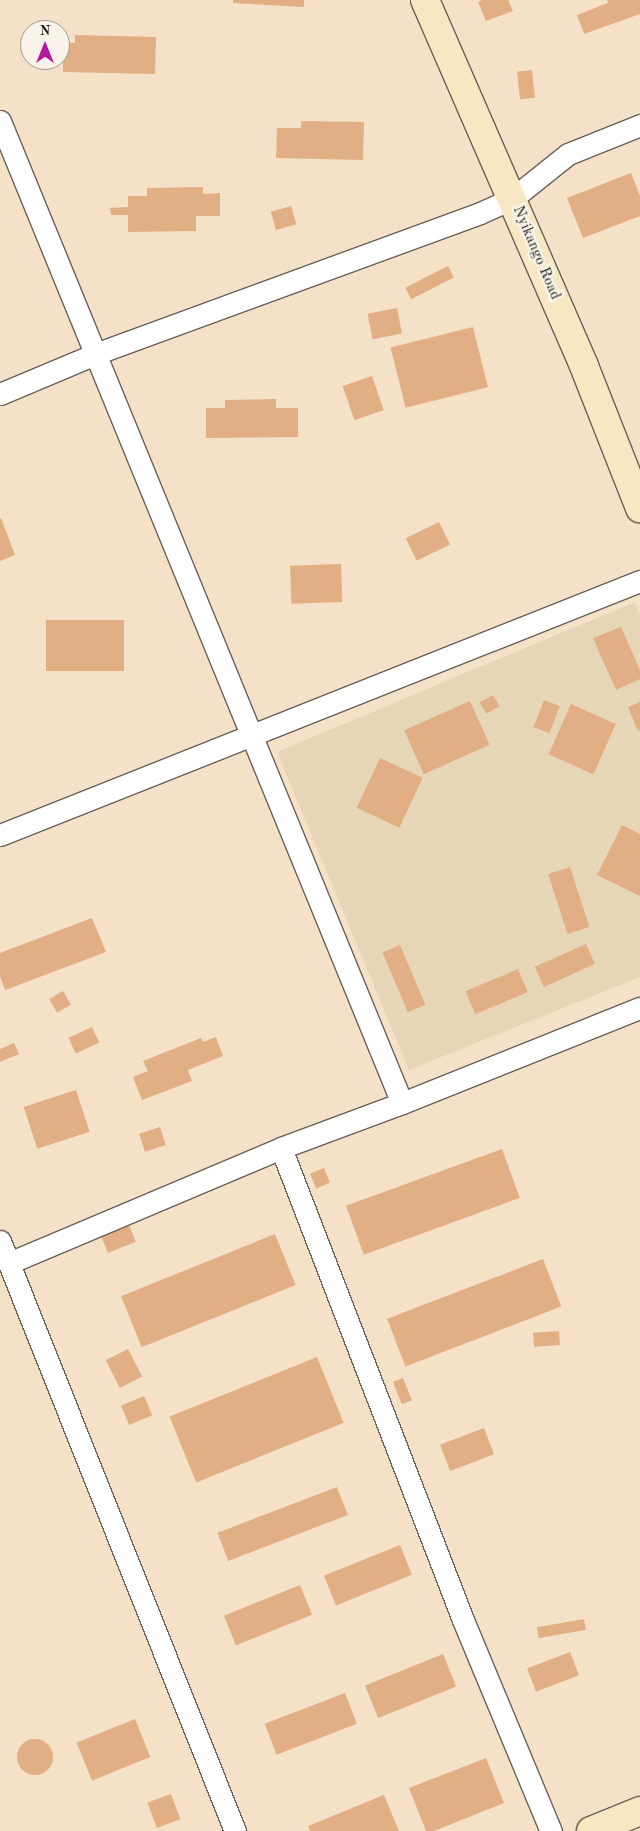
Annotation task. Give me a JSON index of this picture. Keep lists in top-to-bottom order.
{
  "streets": {
    "street": ["Nyikango Road"]
  },
  "north": "top"
}
